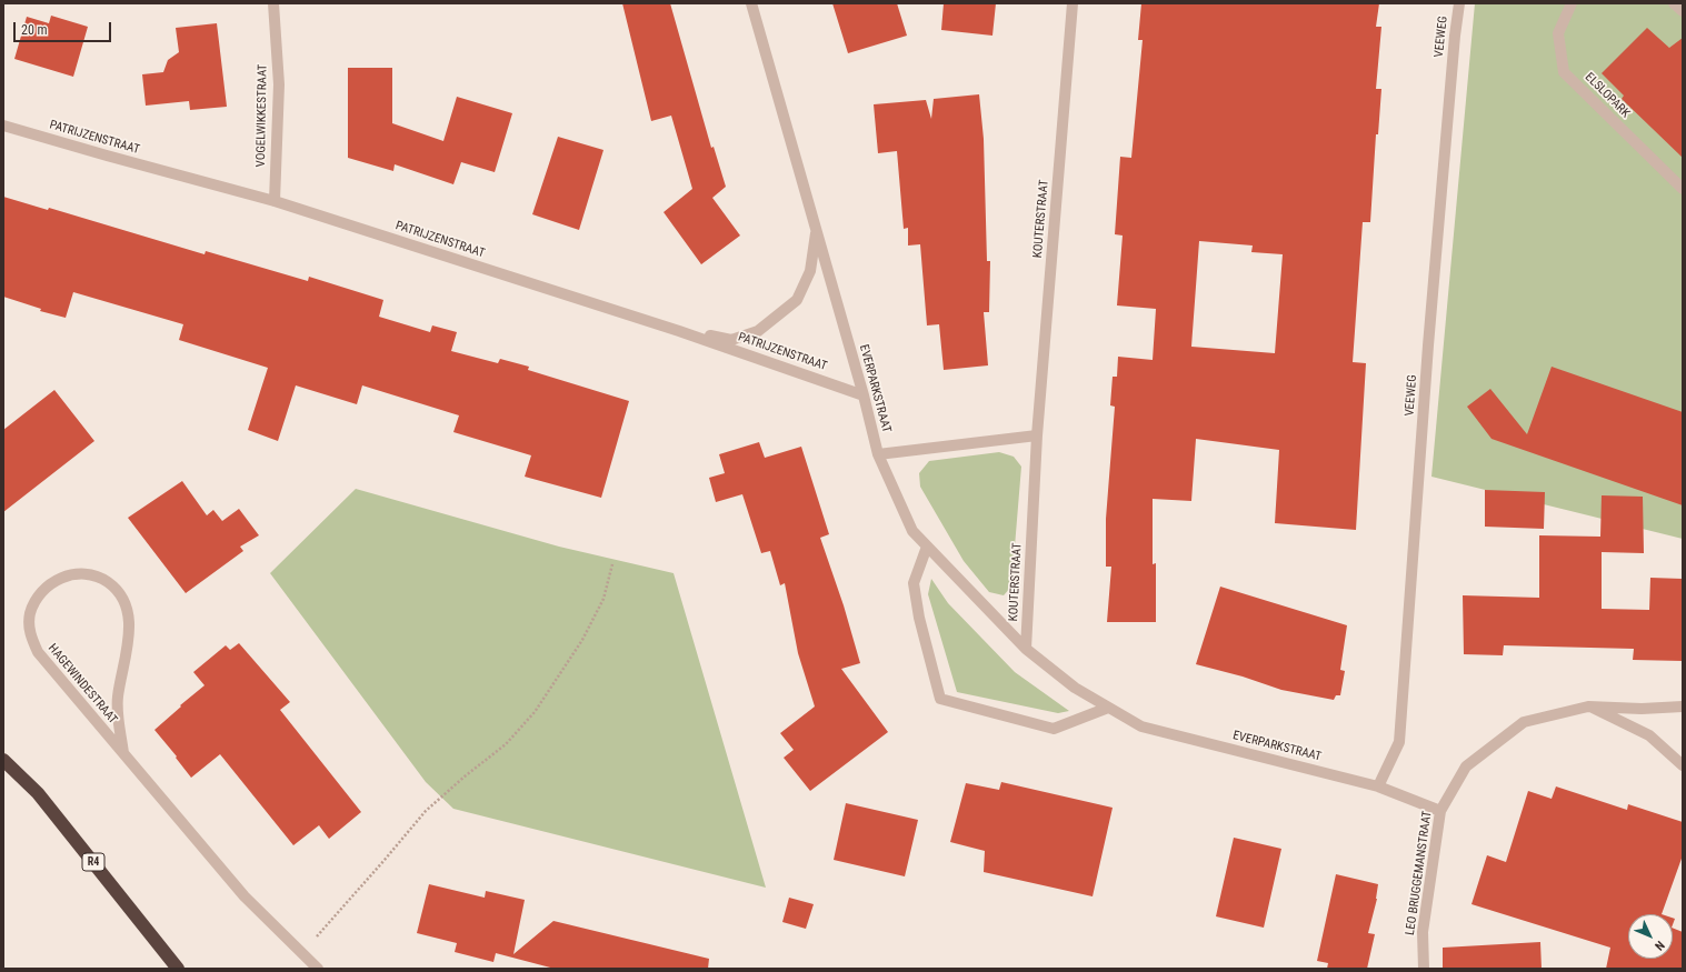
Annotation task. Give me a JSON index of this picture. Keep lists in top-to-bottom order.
{
  "streets": {
    "highway": ["R4"],
    "street": [
      "VEEWEG",
      "ELSLOPARK",
      "VOGELWIKKESTRAAT",
      "PATRIJZENSTRAAT",
      "KOUTERSTRAAT",
      "EVERPARKSTRAAT",
      "HAGEWINDESTRAAT",
      "LEO BRUGGEMANSTRAAT"
    ]
  },
  "crossings": [
    ["VEEWEG", "EVERPARKSTRAAT"],
    ["VOGELWIKKESTRAAT", "PATRIJZENSTRAAT"],
    ["PATRIJZENSTRAAT", "EVERPARKSTRAAT"],
    ["KOUTERSTRAAT", "EVERPARKSTRAAT"],
    ["EVERPARKSTRAAT", "LEO BRUGGEMANSTRAAT"]
  ],
  "scale_bar": "20 m",
  "north": "bottom right"
}
